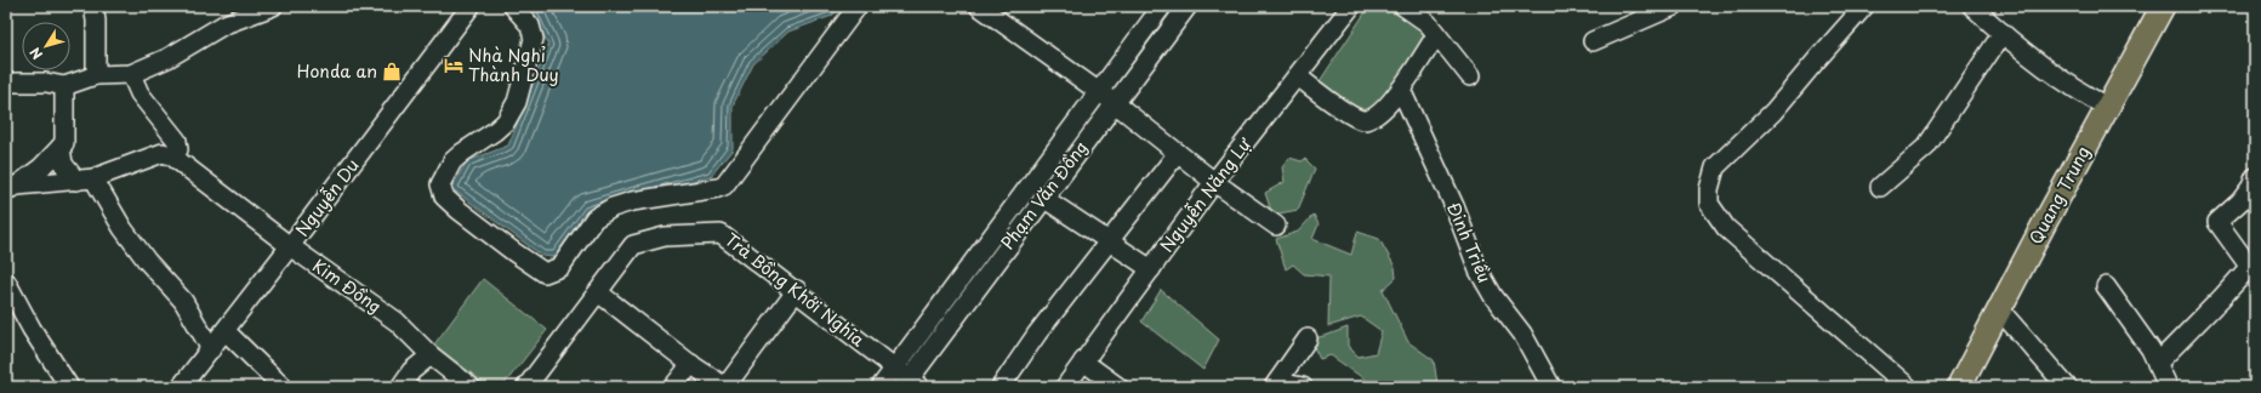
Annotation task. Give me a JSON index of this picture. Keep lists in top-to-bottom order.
{
  "streets": {
    "main road": ["Quang Trung"],
    "street": [
      "Phạm Văn Đồng",
      "Nguyễn Năng Lự",
      "Nguyễn Du",
      "Đinh Triều",
      "Kim Đồng",
      "Trà Bồng Khởi Nghĩa"
    ]
  },
  "crossings": [
    ["Phạm Văn Đồng", "Trà Bồng Khởi Nghĩa"],
    ["Nguyễn Du", "Kim Đồng"]
  ],
  "places": {
    "hotel": ["Nhà Nghỉ Thành Duy"],
    "shop": ["Honda an"]
  },
  "north": "bottom left"
}
